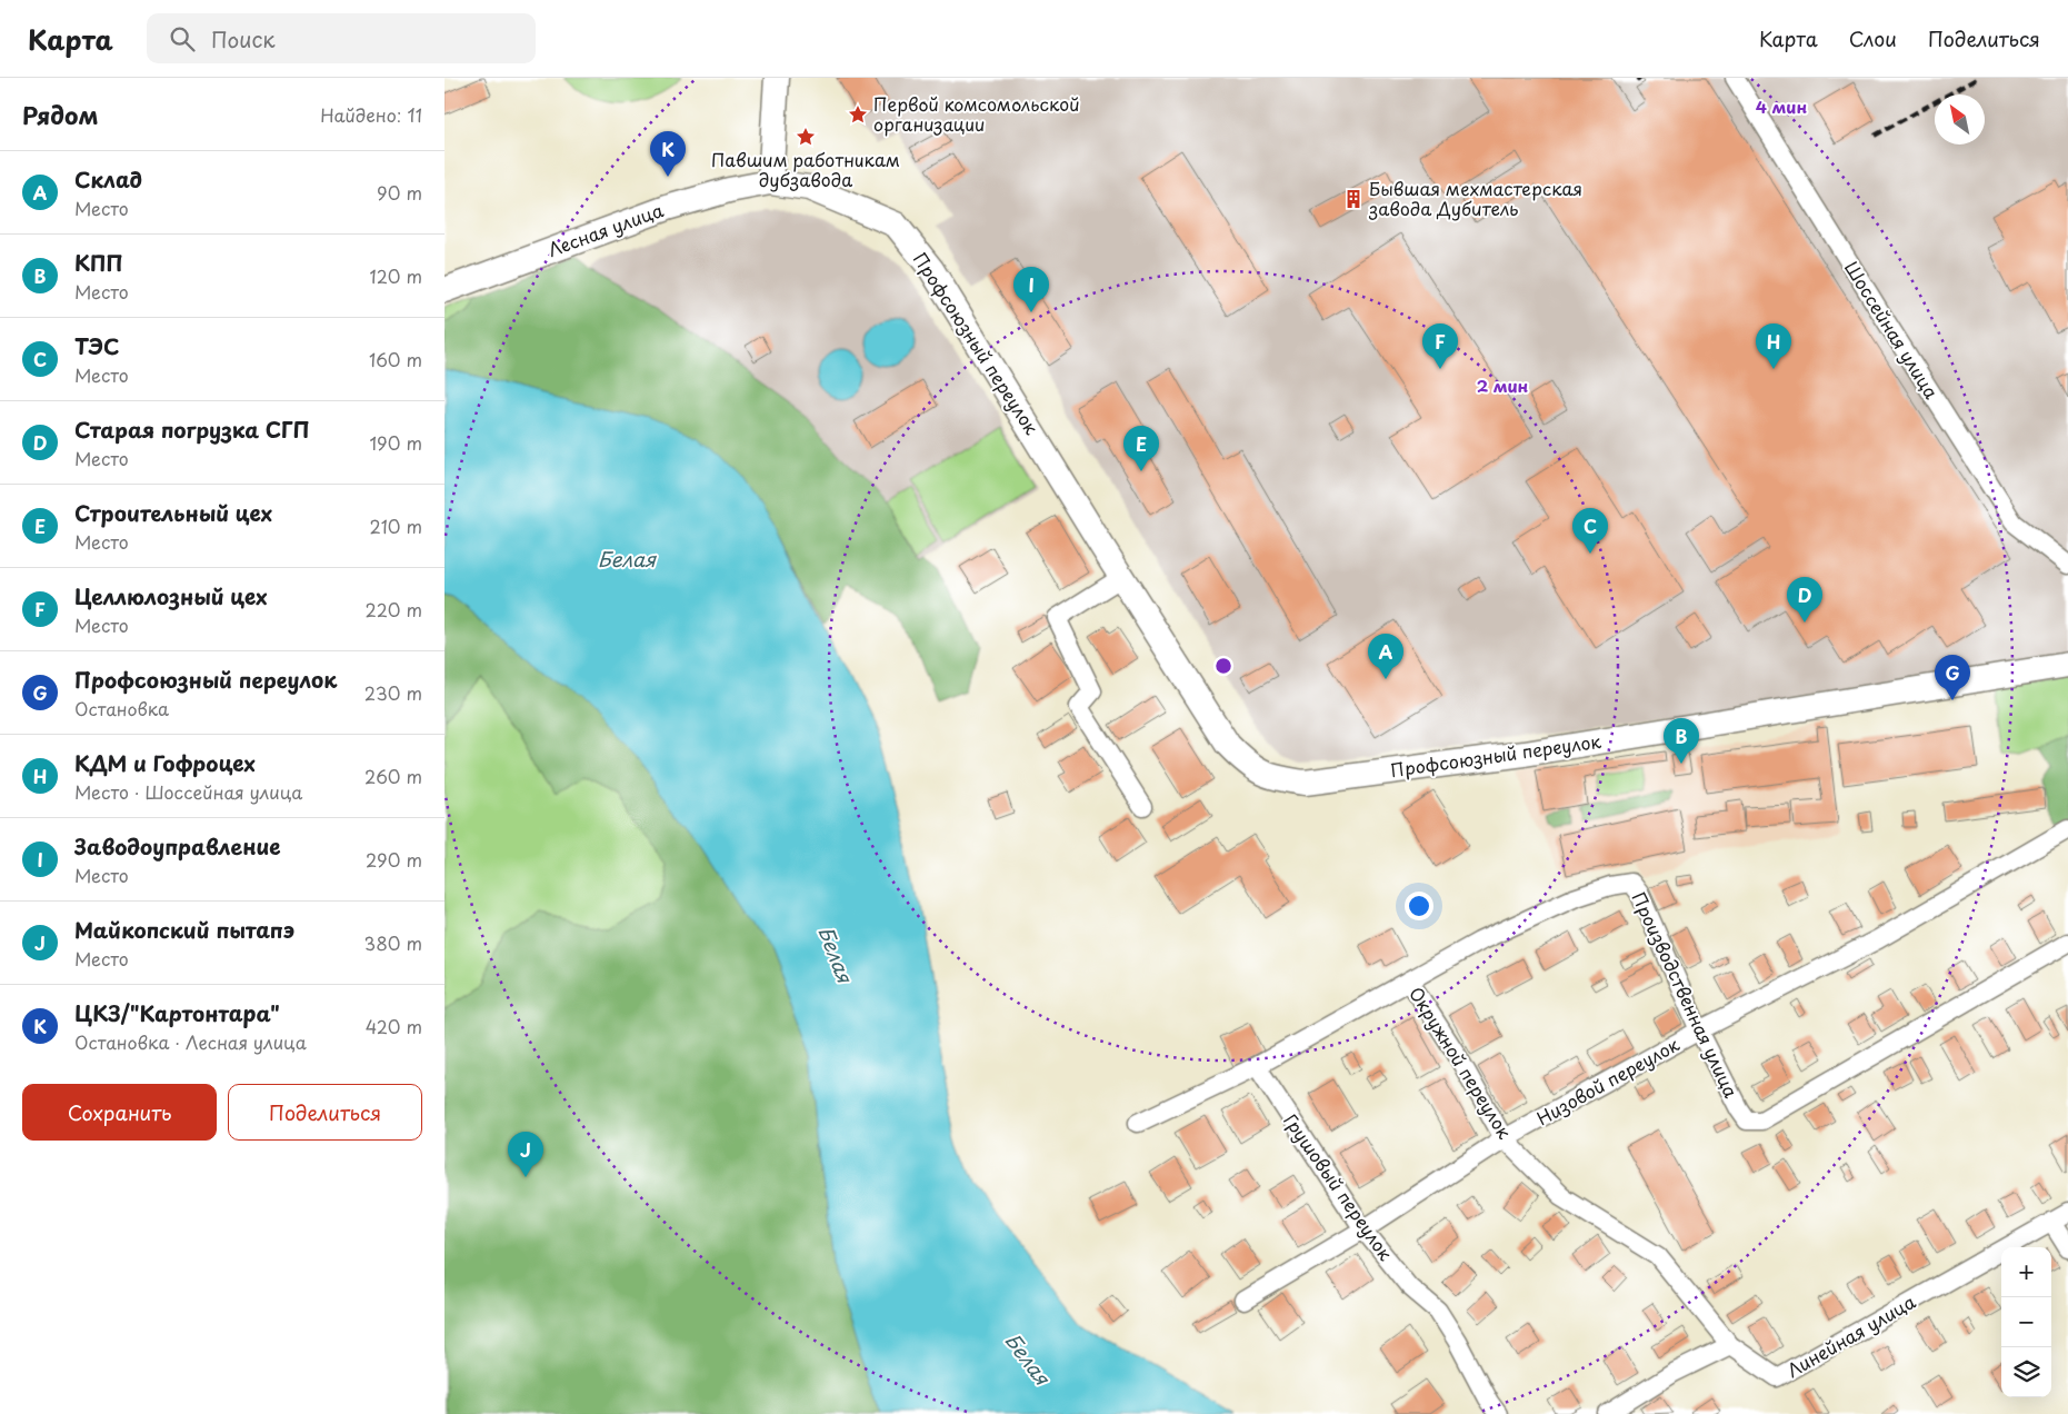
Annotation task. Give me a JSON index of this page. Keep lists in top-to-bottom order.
{
  "streets": {
    "main road": ["Лесная улица", "Профсоюзный переулок"],
    "street": [
      "Шоссейная улица",
      "Производственная улица",
      "Окружной переулок",
      "Низовой переулок",
      "Грушовый переулок",
      "Линейная улица"
    ]
  },
  "crossings": [
    ["Лесная улица", "Профсоюзный переулок"],
    ["Производственная улица", "Окружной переулок"],
    ["Производственная улица", "Низовой переулок"],
    ["Производственная улица", "Грушовый переулок"],
    ["Окружной переулок", "Низовой переулок"],
    ["Окружной переулок", "Линейная улица"],
    ["Низовой переулок", "Грушовый переулок"]
  ],
  "water": ["Белая"],
  "places": {
    "place": ["Первой комсомольской организации", "Павшим работникам дубзавода"],
    "building": ["Бывшая мехмастерская завода Дубитель"]
  },
  "north": "top left",
  "page": {
    "header": "Карта",
    "search": "Поиск",
    "nav": ["Карта", "Слои", "Поделиться"],
    "heading": ["Рядом", "Найдено: 11"],
    "pins": [
      "K",
      "I",
      "F",
      "H",
      "E",
      "C",
      "D",
      "A",
      "G",
      "B",
      "J"
    ],
    "list": [
      {
        "mark": "A",
        "name": "Склад",
        "note": "Место",
        "value": "90 m"
      },
      {
        "mark": "B",
        "name": "КПП",
        "note": "Место",
        "value": "120 m"
      },
      {
        "mark": "C",
        "name": "ТЭС",
        "note": "Место",
        "value": "160 m"
      },
      {
        "mark": "D",
        "name": "Старая погрузка СГП",
        "note": "Место",
        "value": "190 m"
      },
      {
        "mark": "E",
        "name": "Строительный цех",
        "note": "Место",
        "value": "210 m"
      },
      {
        "mark": "F",
        "name": "Целлюлозный цех",
        "note": "Место",
        "value": "220 m"
      },
      {
        "mark": "G",
        "name": "Профсоюзный переулок",
        "note": "Остановка",
        "value": "230 m"
      },
      {
        "mark": "H",
        "name": "КДМ и Гофроцех",
        "note": "Место · Шоссейная улица",
        "value": "260 m"
      },
      {
        "mark": "I",
        "name": "Заводоуправление",
        "note": "Место",
        "value": "290 m"
      },
      {
        "mark": "J",
        "name": "Майкопский пытапэ",
        "note": "Место",
        "value": "380 m"
      },
      {
        "mark": "K",
        "name": "ЦКЗ/\"Картонтара\"",
        "note": "Остановка · Лесная улица",
        "value": "420 m"
      }
    ],
    "buttons": ["Сохранить", "Поделиться"],
    "map_buttons": ["+", "−"]
  },
  "rings": ["4 мин", "2 мин"]
}
